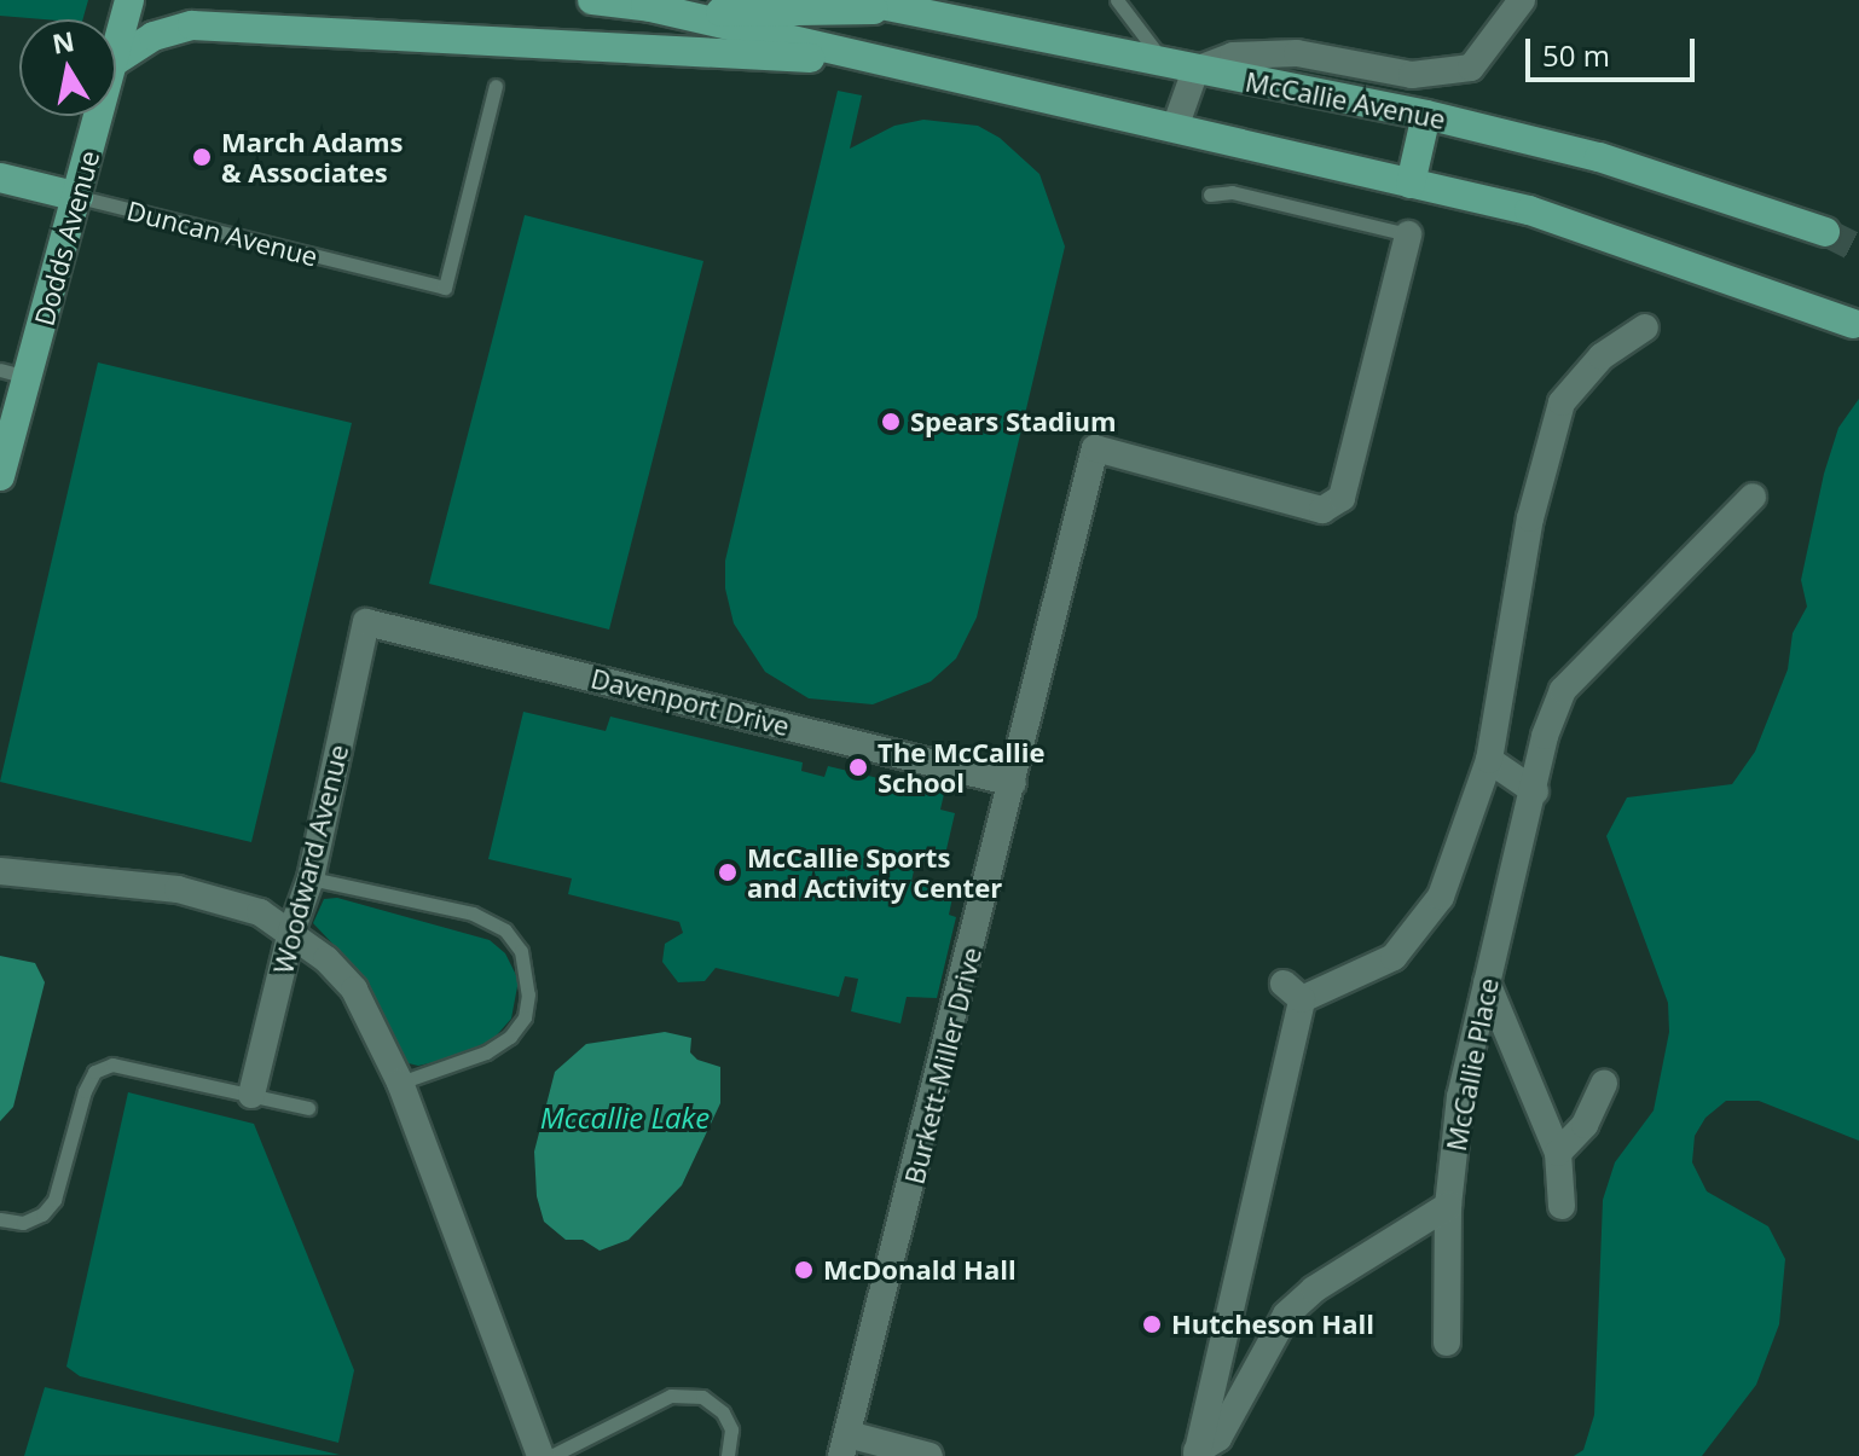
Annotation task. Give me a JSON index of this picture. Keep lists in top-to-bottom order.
{
  "streets": {
    "main road": ["McCallie Avenue", "Duncan Avenue", "Dodds Avenue"],
    "street": [
      "Davenport Drive",
      "Woodward Avenue",
      "McCallie Place",
      "Burkett-Miller Drive"
    ]
  },
  "crossings": [
    ["Duncan Avenue", "Dodds Avenue"],
    ["Davenport Drive", "Woodward Avenue"],
    ["Davenport Drive", "Burkett-Miller Drive"]
  ],
  "water": ["Mccallie Lake"],
  "places": [
    "March Adams & Associates",
    "Spears Stadium",
    "The McCallie School",
    "McCallie Sports and Activity Center",
    "McDonald Hall",
    "Hutcheson Hall"
  ],
  "scale_bar": "50 m",
  "north": "top"
}
